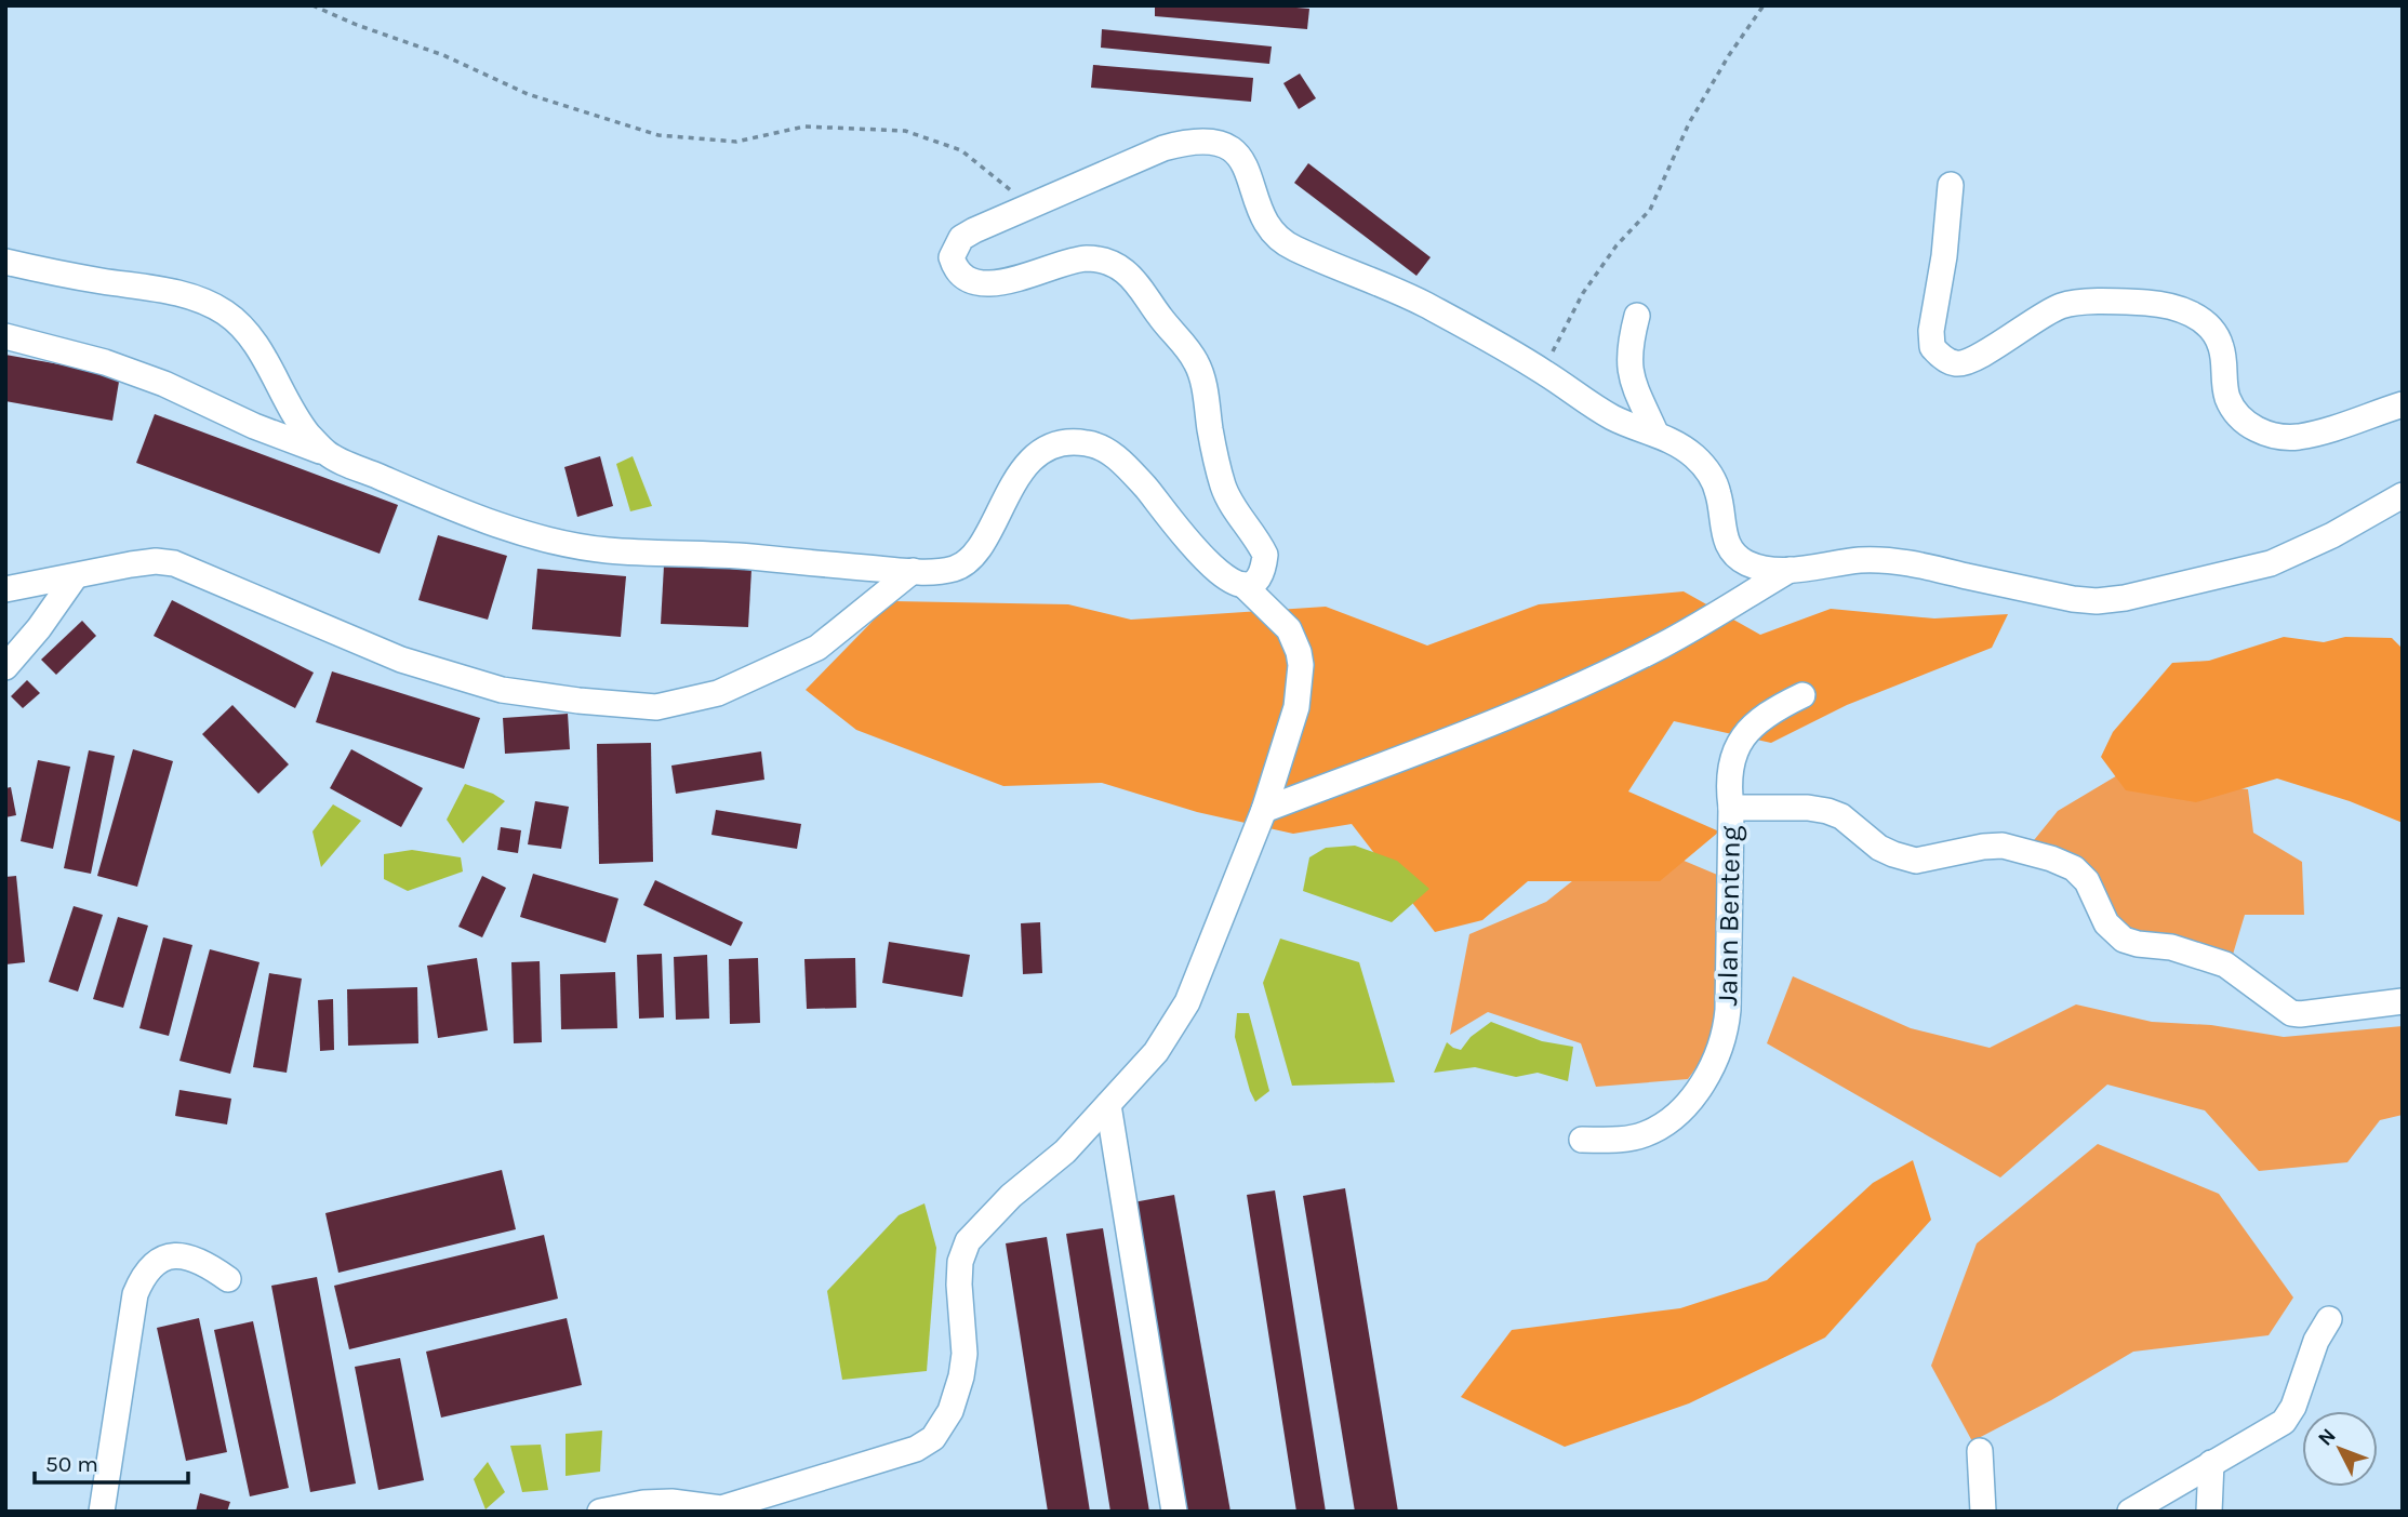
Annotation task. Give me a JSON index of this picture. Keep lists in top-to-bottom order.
{
  "streets": {
    "street": ["Jalan Benteng"]
  },
  "scale_bar": "50 m",
  "north": "top left"
}
